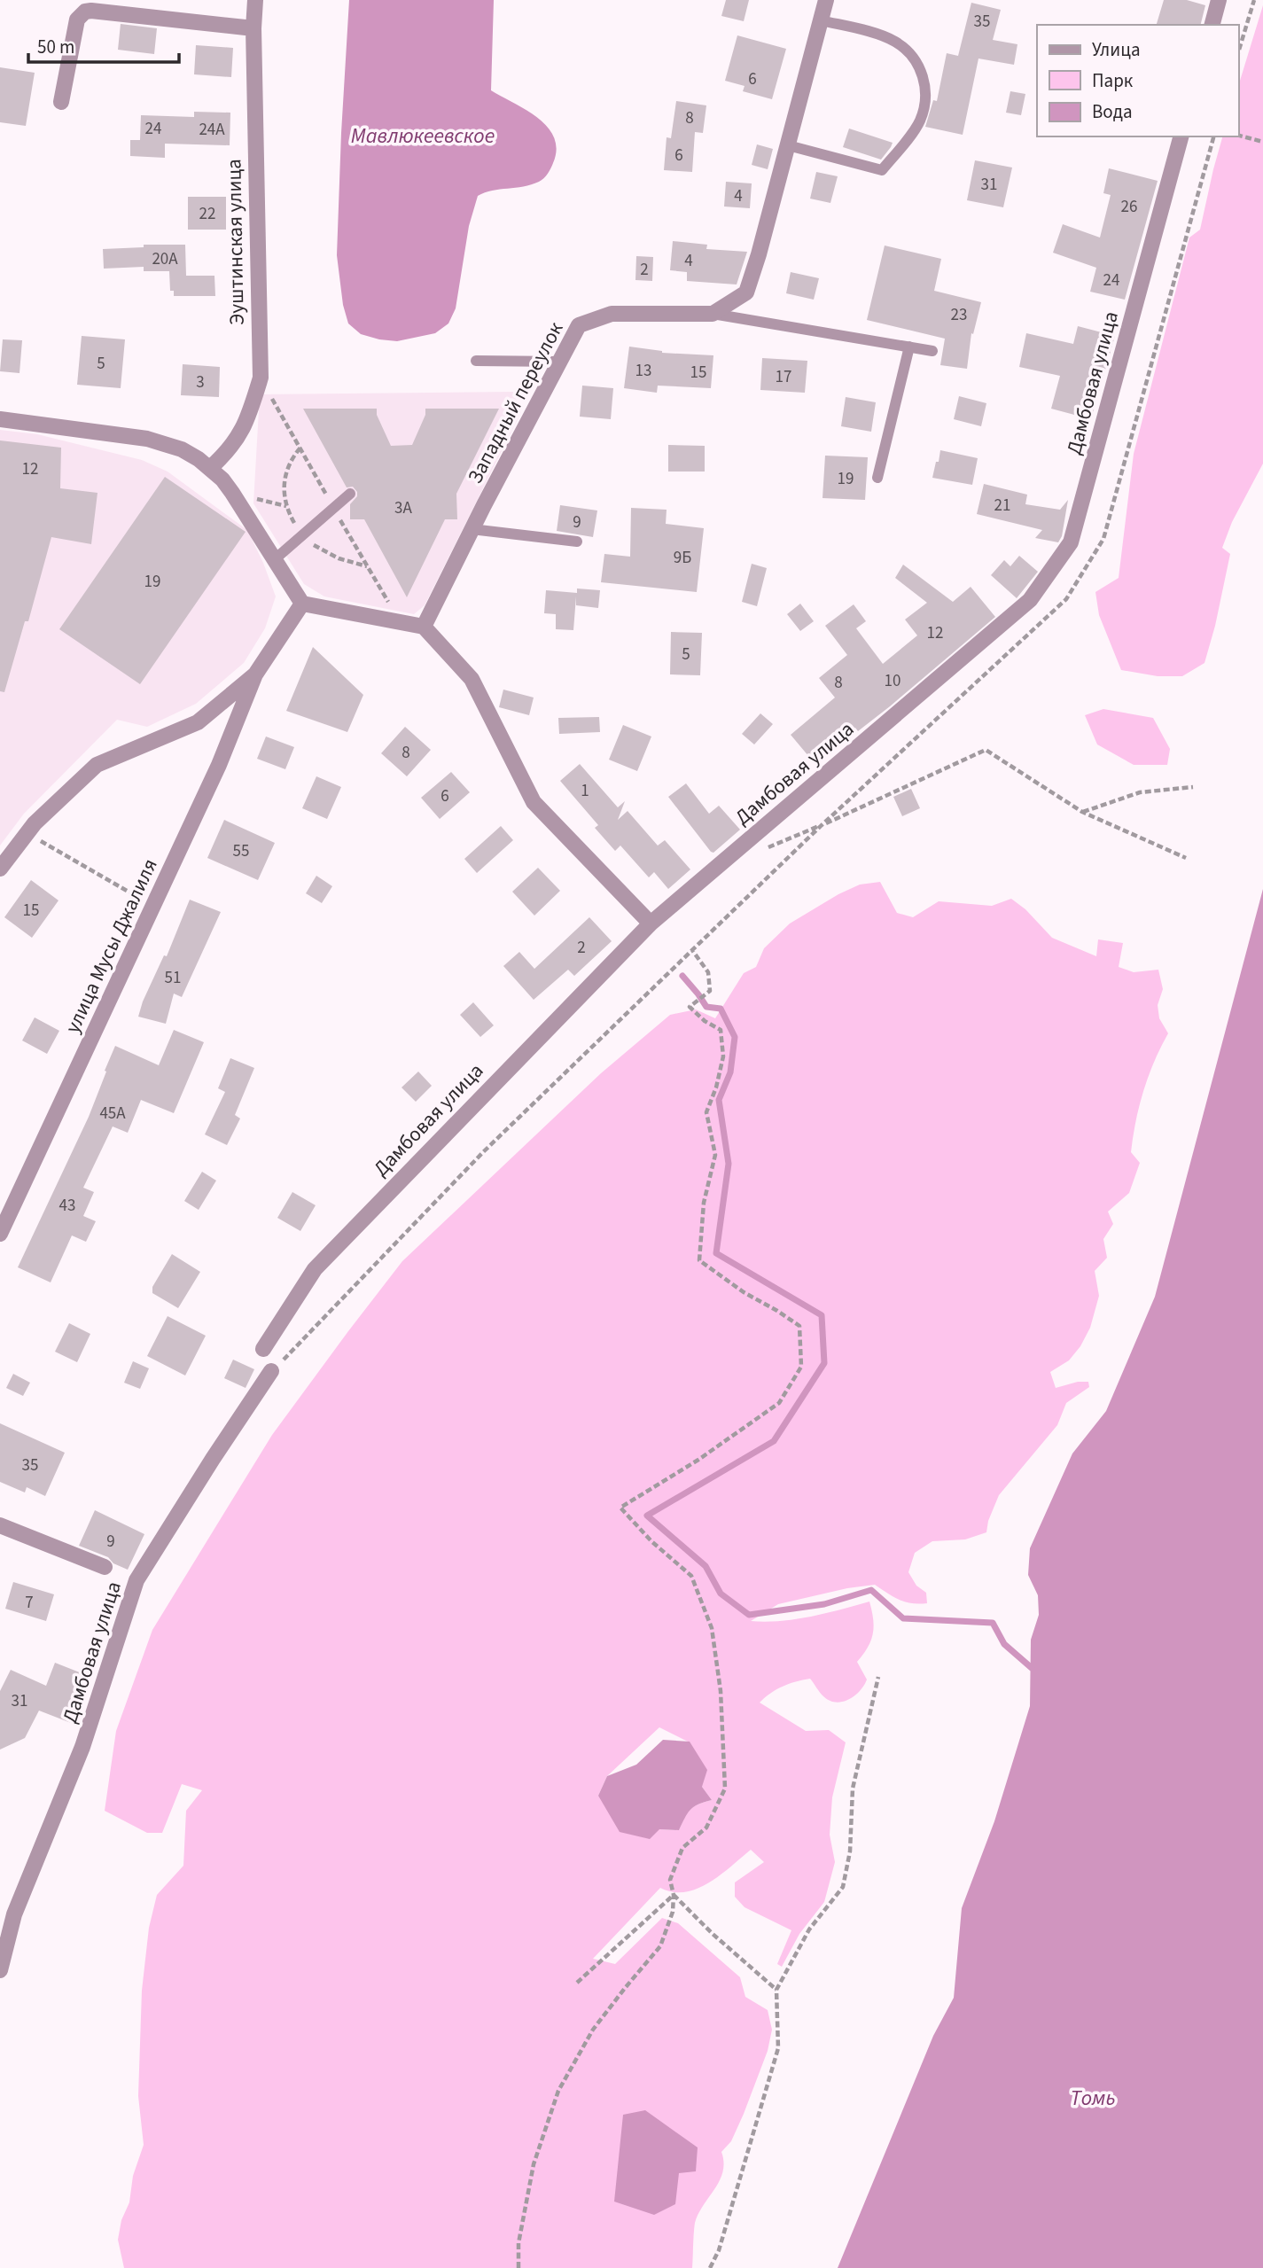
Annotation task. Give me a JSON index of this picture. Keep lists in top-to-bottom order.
{
  "streets": {
    "street": [
      "Эуштинская улица",
      "Дамбовая улица",
      "Западный переулок",
      "улица Мусы Джалиля"
    ]
  },
  "water": ["Мавлюкеевское", "Томь"],
  "house_numbers": [
    "35",
    "6",
    "8",
    "24",
    "24А",
    "6",
    "31",
    "4",
    "26",
    "22",
    "20А",
    "4",
    "2",
    "24",
    "23",
    "5",
    "13",
    "15",
    "17",
    "3",
    "12",
    "19",
    "21",
    "3А",
    "9",
    "9Б",
    "19",
    "12",
    "5",
    "10",
    "8",
    "8",
    "1",
    "6",
    "55",
    "15",
    "2",
    "51",
    "45А",
    "43",
    "35",
    "9",
    "7",
    "31"
  ],
  "legend": ["Улица", "Парк", "Вода"],
  "scale_bar": "50 m"
}
